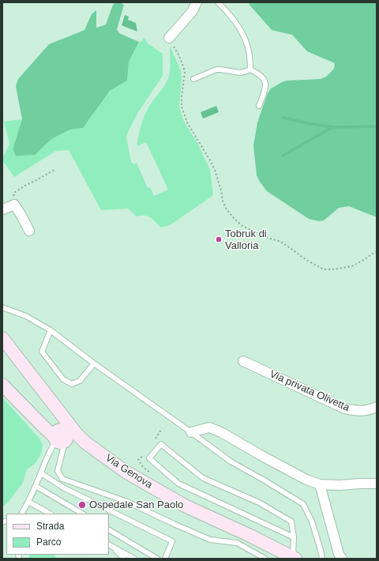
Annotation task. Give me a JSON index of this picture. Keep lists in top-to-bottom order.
{
  "streets": {
    "street": ["Via privata Olivetta", "Via Genova"]
  },
  "places": ["Tobruk di Valloria", "Ospedale San Paolo"],
  "legend": ["Strada", "Parco"]
}
